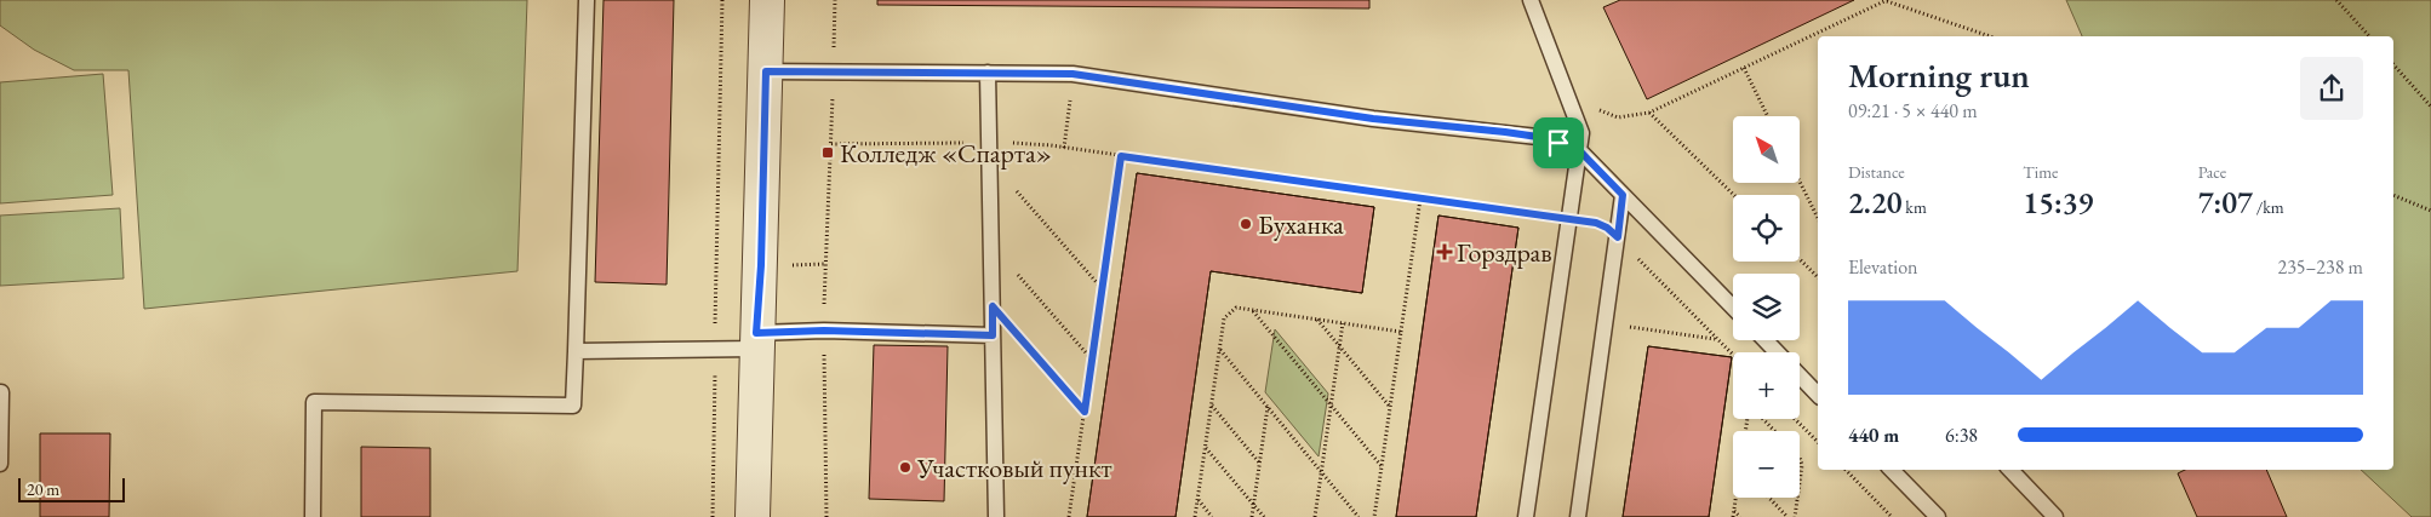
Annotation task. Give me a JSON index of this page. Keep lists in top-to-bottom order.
{
  "places": {
    "transit": ["Колледж «Спарта»"],
    "other": ["Буханка", "Участковый пункт"],
    "health": ["Горздрав"]
  },
  "scale_bar": "20 m",
  "north": "top left",
  "page": {
    "heading": ["Morning run", "09:21 · 5 × 440 m"],
    "map_buttons": ["+", "−"],
    "stats": [
      ["Distance", "2.20 km"],
      ["Time", "15:39"],
      ["Pace", "7:07 /km"]
    ],
    "chart": ["Elevation", "235–238 m"],
    "list": [
      {
        "name": "440 m",
        "note": "6:38"
      }
    ],
    "scale": "20 m"
  }
}
